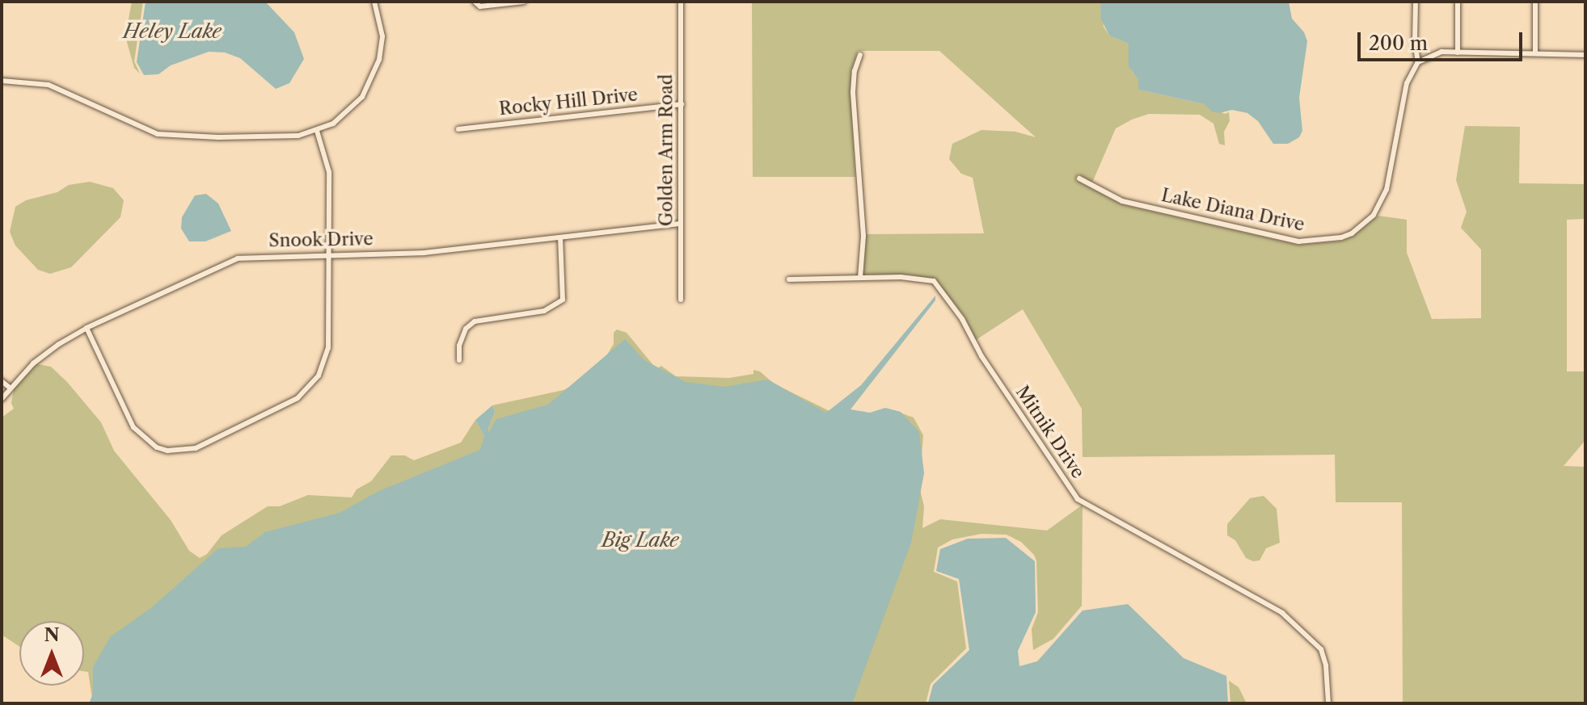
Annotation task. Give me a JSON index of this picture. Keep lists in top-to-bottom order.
{
  "streets": {
    "street": [
      "Rocky Hill Drive",
      "Golden Arm Road",
      "Lake Diana Drive",
      "Snook Drive",
      "Mitnik Drive"
    ]
  },
  "crossings": [
    ["Rocky Hill Drive", "Golden Arm Road"],
    ["Golden Arm Road", "Snook Drive"]
  ],
  "water": ["Heley Lake", "Big Lake"],
  "scale_bar": "200 m",
  "north": "top"
}
